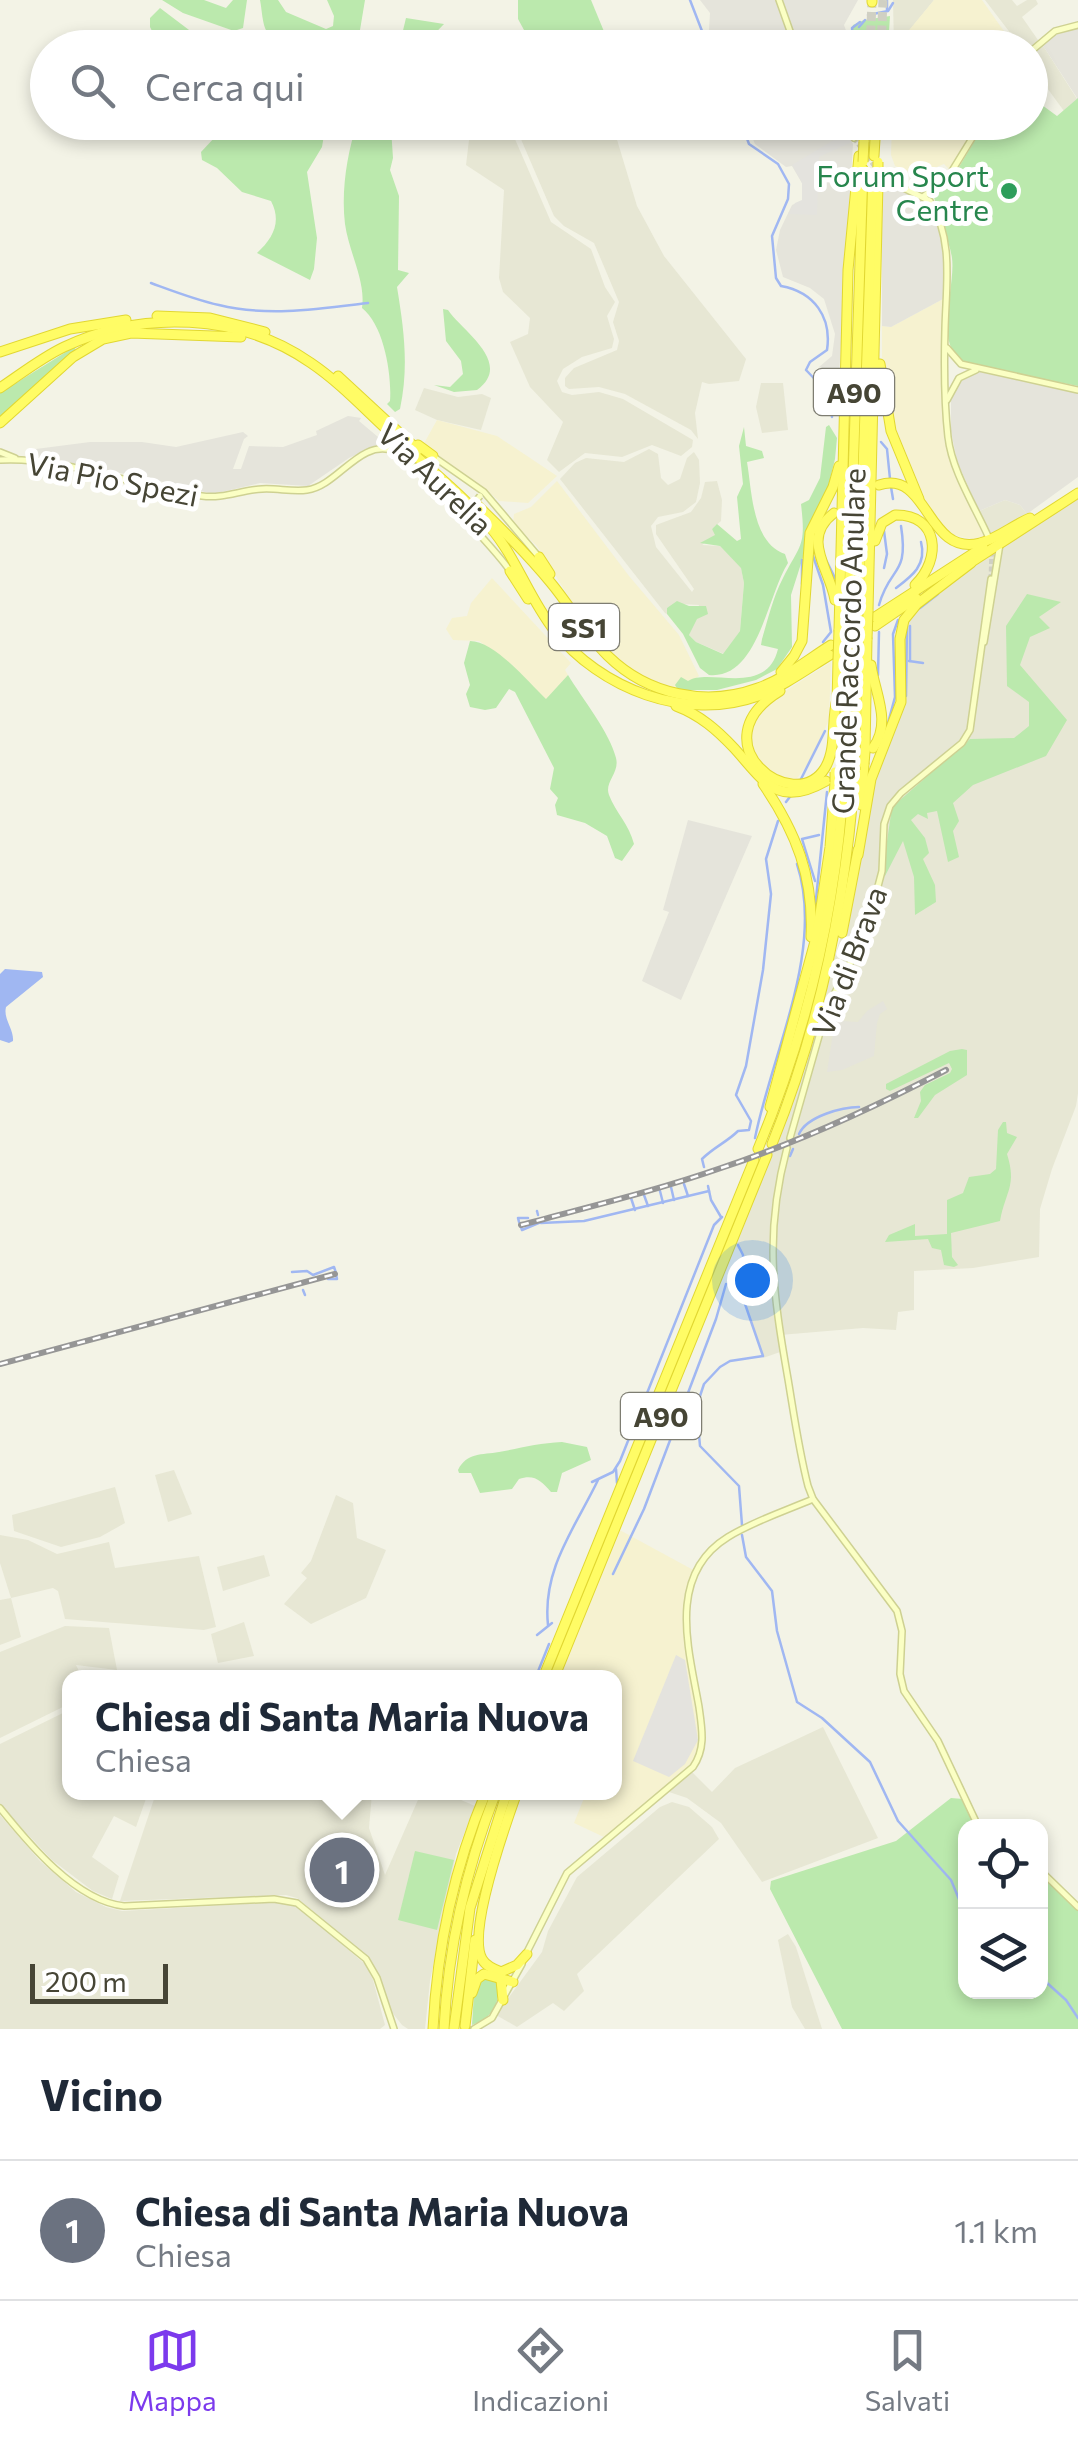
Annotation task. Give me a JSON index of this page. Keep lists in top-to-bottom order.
{
  "streets": {
    "highway": [
      "A90",
      "Via Aurelia",
      "SS1",
      "Grande Raccordo Anulare"
    ],
    "street": ["Via Pio Spezi", "Via di Brava"]
  },
  "crossings": [
    ["Via Pio Spezi", "Via Aurelia"]
  ],
  "places": ["Forum Sport Centre"],
  "scale_bar": "200 m",
  "page": {
    "search": "Cerca qui",
    "popup": ["Chiesa di Santa Maria Nuova", "Chiesa"],
    "pins": "1",
    "scale": "200 m",
    "heading": "Vicino",
    "list": [
      {
        "mark": "1",
        "name": "Chiesa di Santa Maria Nuova",
        "note": "Chiesa",
        "value": "1.1 km"
      }
    ],
    "nav": ["Mappa", "Indicazioni", "Salvati"]
  }
}
